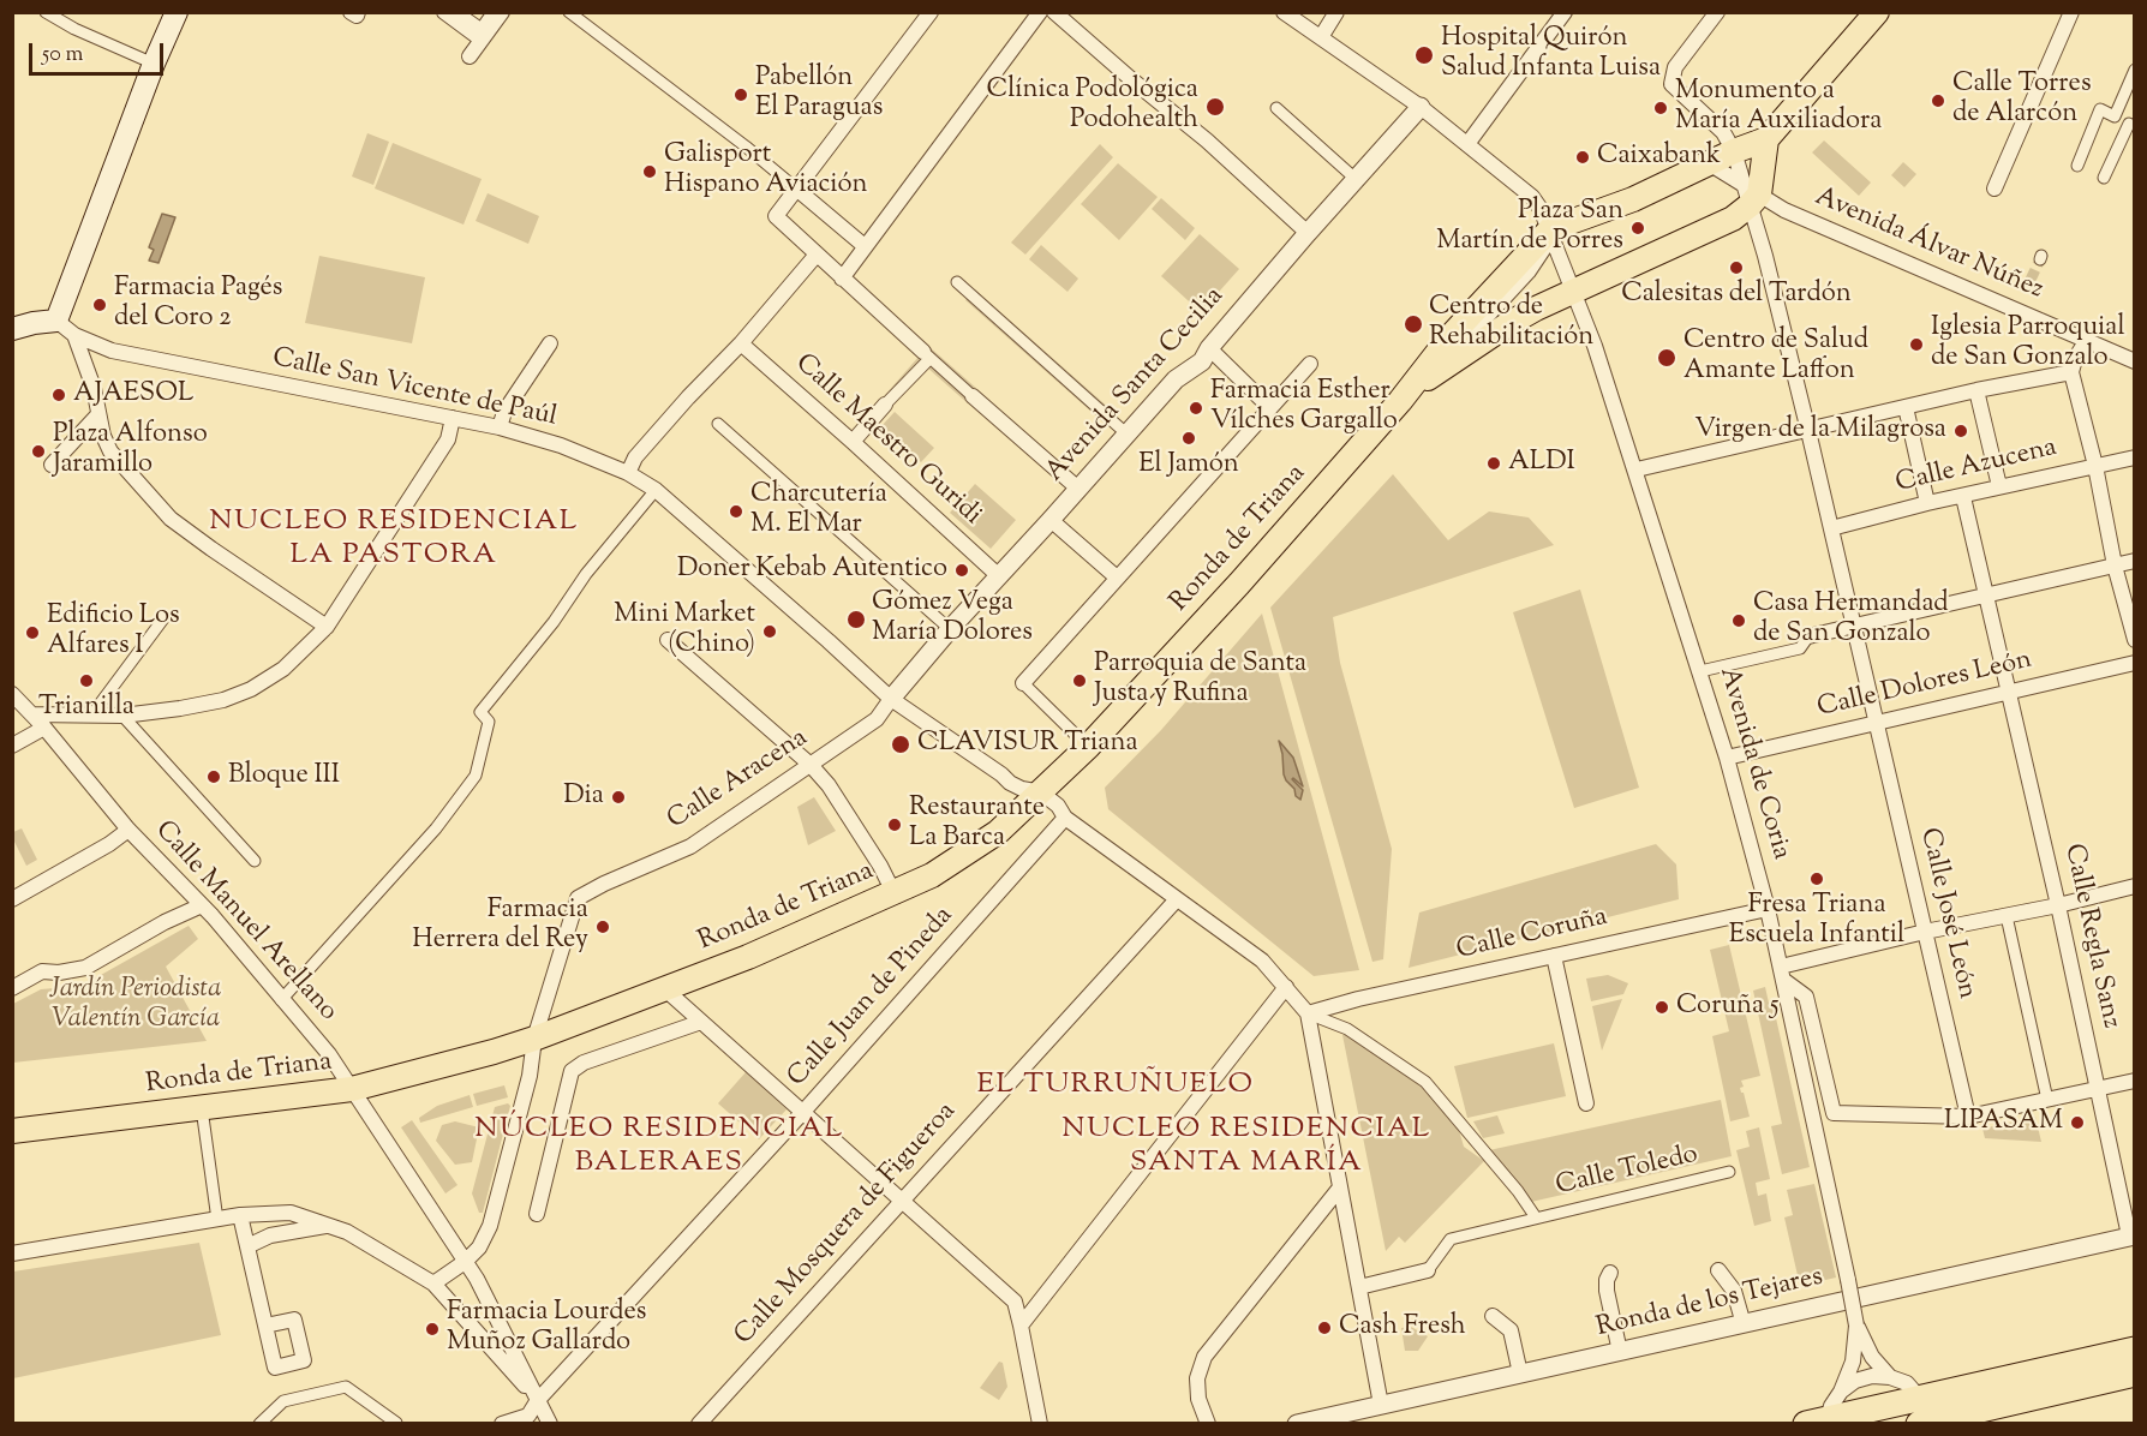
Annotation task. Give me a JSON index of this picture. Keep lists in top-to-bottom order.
{
  "streets": {
    "main road": ["Ronda de Triana"],
    "street": [
      "Avenida Álvar Núñez",
      "Avenida Santa Cecilia",
      "Calle San Vicente de Paúl",
      "Calle Maestro Guridi",
      "Calle Azucena",
      "Calle Dolores León",
      "Avenida de Coria",
      "Calle Aracena",
      "Calle José León",
      "Calle Manuel Arellano",
      "Calle Coruña",
      "Calle Regla Sanz",
      "Calle Juan de Pineda",
      "Calle Toledo",
      "Calle Mosquera de Figueroa",
      "Ronda de los Tejares"
    ]
  },
  "crossings": [
    ["Avenida Álvar Núñez", "Calle José León"],
    ["Avenida Santa Cecilia", "Calle San Vicente de Paúl"],
    ["Avenida Santa Cecilia", "Calle Maestro Guridi"],
    ["Avenida Santa Cecilia", "Avenida de Coria"],
    ["Avenida Santa Cecilia", "Calle Aracena"],
    ["Calle San Vicente de Paúl", "Ronda de Triana"],
    ["Calle San Vicente de Paúl", "Calle Aracena"],
    ["Calle San Vicente de Paúl", "Calle Coruña"],
    ["Calle San Vicente de Paúl", "Calle Juan de Pineda"],
    ["Calle San Vicente de Paúl", "Calle Mosquera de Figueroa"],
    ["Calle Azucena", "Calle José León"],
    ["Calle Azucena", "Calle Regla Sanz"],
    ["Ronda de Triana", "Avenida de Coria"],
    ["Ronda de Triana", "Calle Aracena"],
    ["Ronda de Triana", "Calle Manuel Arellano"],
    ["Calle Dolores León", "Avenida de Coria"],
    ["Calle Dolores León", "Calle José León"],
    ["Calle Dolores León", "Calle Regla Sanz"],
    ["Avenida de Coria", "Calle Coruña"],
    ["Calle Aracena", "Calle Manuel Arellano"],
    ["Calle Manuel Arellano", "Calle Juan de Pineda"],
    ["Calle Regla Sanz", "Ronda de los Tejares"]
  ],
  "districts": [
    "NUCLEO RESIDENCIAL LA PASTORA",
    "EL TURRUÑUELO",
    "NÚCLEO RESIDENCIAL BALERAES",
    "NUCLEO RESIDENCIAL SANTA MARÍA"
  ],
  "parks": ["Jardín Periodista Valentín García"],
  "places": [
    "Hospital Quirón Salud Infanta Luisa",
    "Pabellón El Paraguas",
    "Calle Torres de Alarcón",
    "Clínica Podológica Podohealth",
    "Monumento a María Auxiliadora",
    "Caixabank",
    "Galisport Hispano Aviación",
    "Plaza San Martín de Porres",
    "Calesitas del Tardón",
    "Farmacia Pagés del Coro 2",
    "Centro de Rehabilitación",
    "Iglesia Parroquial de San Gonzalo",
    "Centro de Salud Amante Laffon",
    "AJAESOL",
    "Farmacia Esther Vílches Gargallo",
    "Virgen de la Milagrosa",
    "El Jamón",
    "Plaza Alfonso Jaramillo",
    "ALDI",
    "Charcutería M. El Mar",
    "Doner Kebab Autentico",
    "Gómez Vega María Dolores",
    "Casa Hermandad de San Gonzalo",
    "Mini Market (Chino)",
    "Edificio Los Alfares I",
    "Trianilla",
    "Parroquia de Santa Justa y Rufina",
    "CLAVISUR Triana",
    "Bloque III",
    "Dia",
    "Restaurante La Barca",
    "Fresa Triana Escuela Infantil",
    "Farmacia Herrera del Rey",
    "Coruña 5",
    "LIPASAM",
    "Cash Fresh",
    "Farmacia Lourdes Muñoz Gallardo"
  ],
  "scale_bar": "50 m"
}
